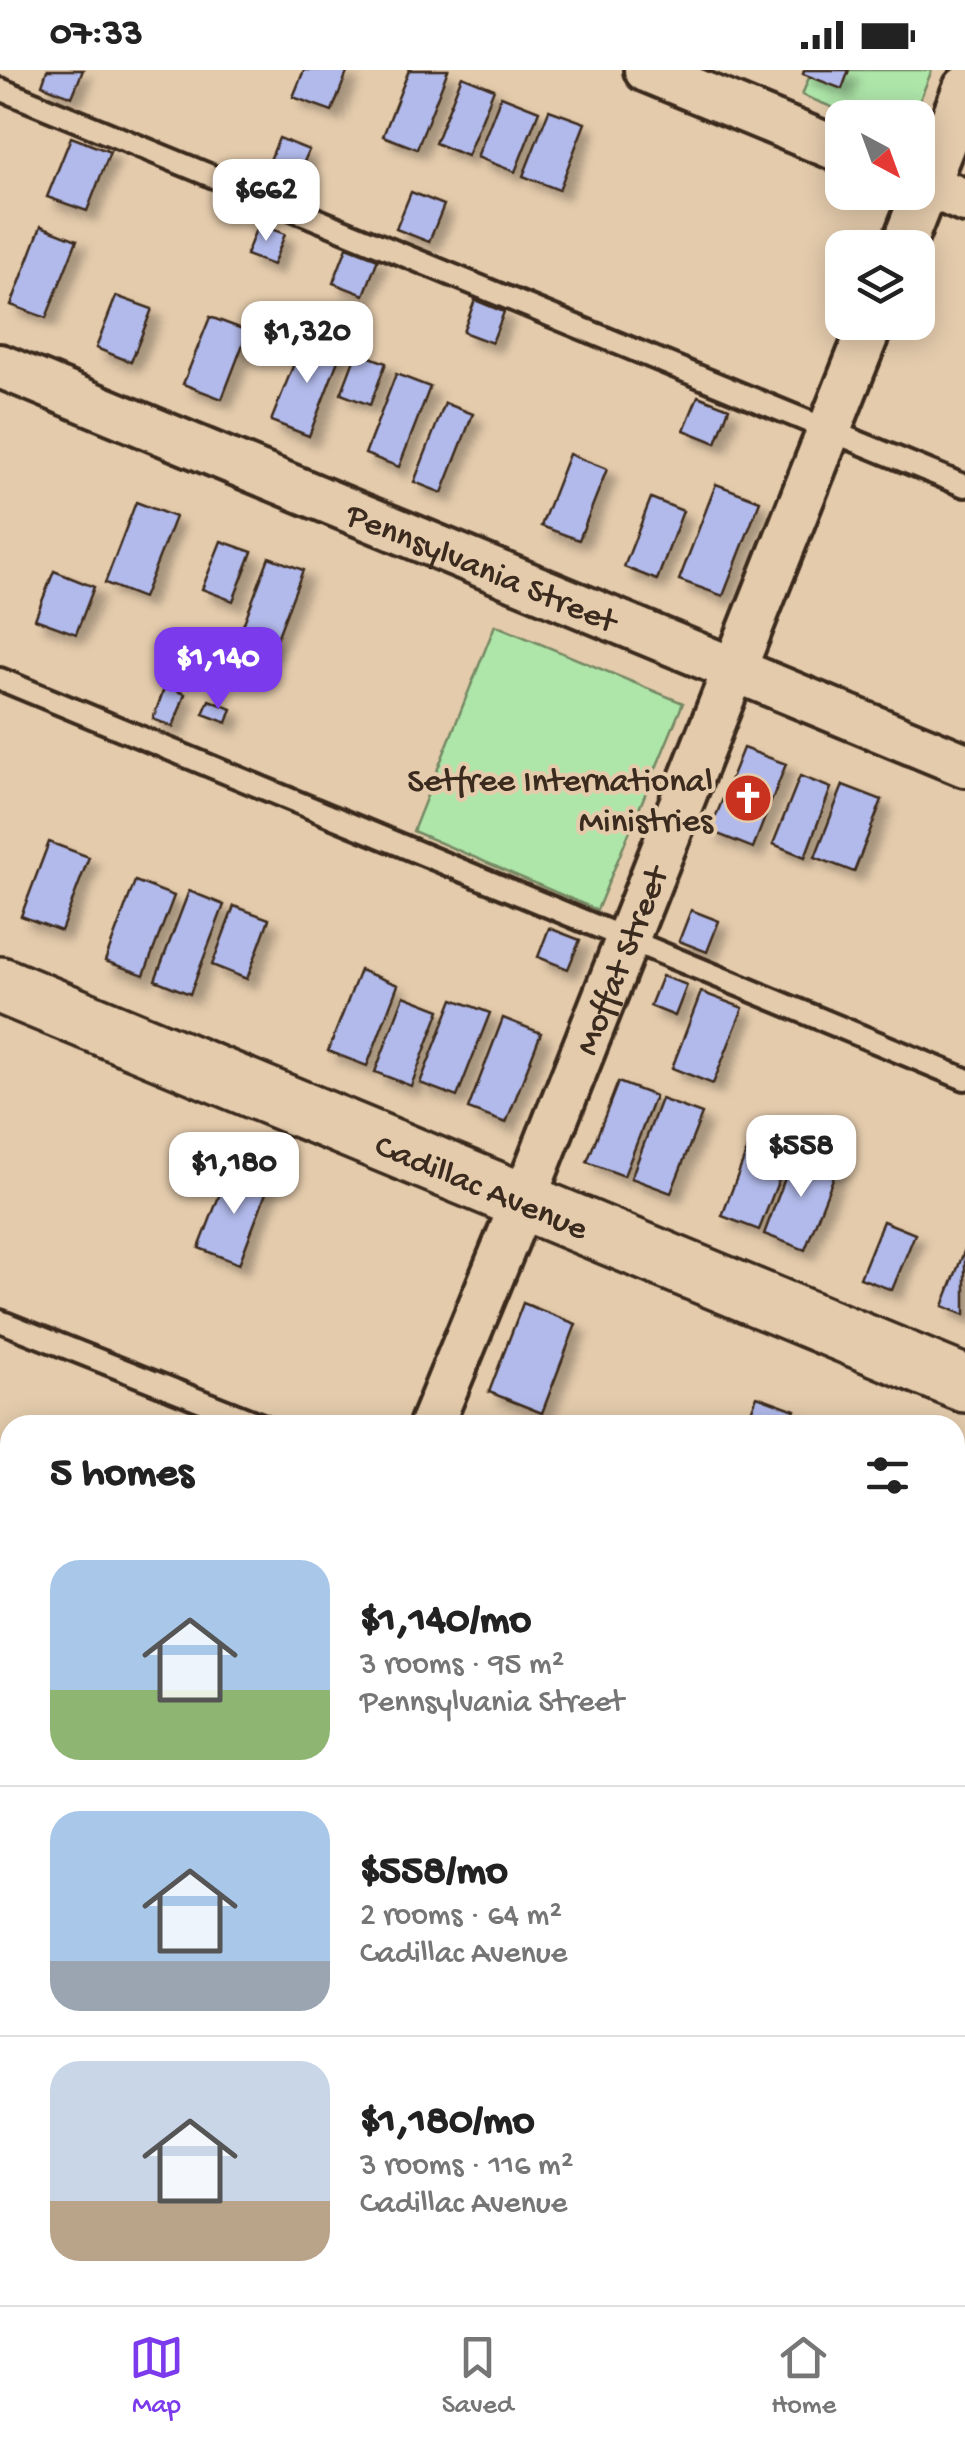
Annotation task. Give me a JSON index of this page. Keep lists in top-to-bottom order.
{
  "streets": {
    "main road": ["Cadillac Avenue"],
    "street": ["Pennsylvania Street", "Moffat Street"]
  },
  "crossings": [
    ["Pennsylvania Street", "Moffat Street"],
    ["Moffat Street", "Cadillac Avenue"]
  ],
  "places": {
    "church": ["Setfree International Ministries"]
  },
  "north": "bottom right",
  "page": {
    "status": "07:33",
    "price": [
      "$662",
      "$1,320",
      "$1,140",
      "$558",
      "$1,180"
    ],
    "heading": "5 homes",
    "list": [
      {
        "name": "$1,140/mo",
        "note": "3 rooms · 95 m² · Pennsylvania Street"
      },
      {
        "name": "$558/mo",
        "note": "2 rooms · 64 m² · Cadillac Avenue"
      },
      {
        "name": "$1,180/mo",
        "note": "3 rooms · 116 m² · Cadillac Avenue"
      }
    ],
    "tabs": ["Map", "Saved", "Home"]
  }
}
